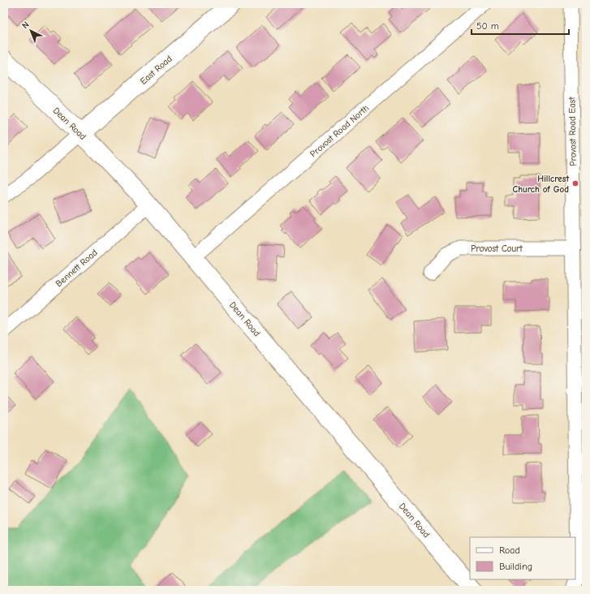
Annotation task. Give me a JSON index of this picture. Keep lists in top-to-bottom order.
{
  "streets": {
    "main road": ["East Road", "Dean Road"],
    "street": [
      "Provost Road North",
      "Provost Road East",
      "Provost Court",
      "Bennett Road"
    ]
  },
  "crossings": [
    ["East Road", "Dean Road"],
    ["Dean Road", "Provost Road North"],
    ["Dean Road", "Bennett Road"],
    ["Provost Road East", "Provost Court"]
  ],
  "places": ["Hillcrest Church of God"],
  "legend": ["Road", "Building"],
  "scale_bar": "50 m",
  "north": "top left"
}
